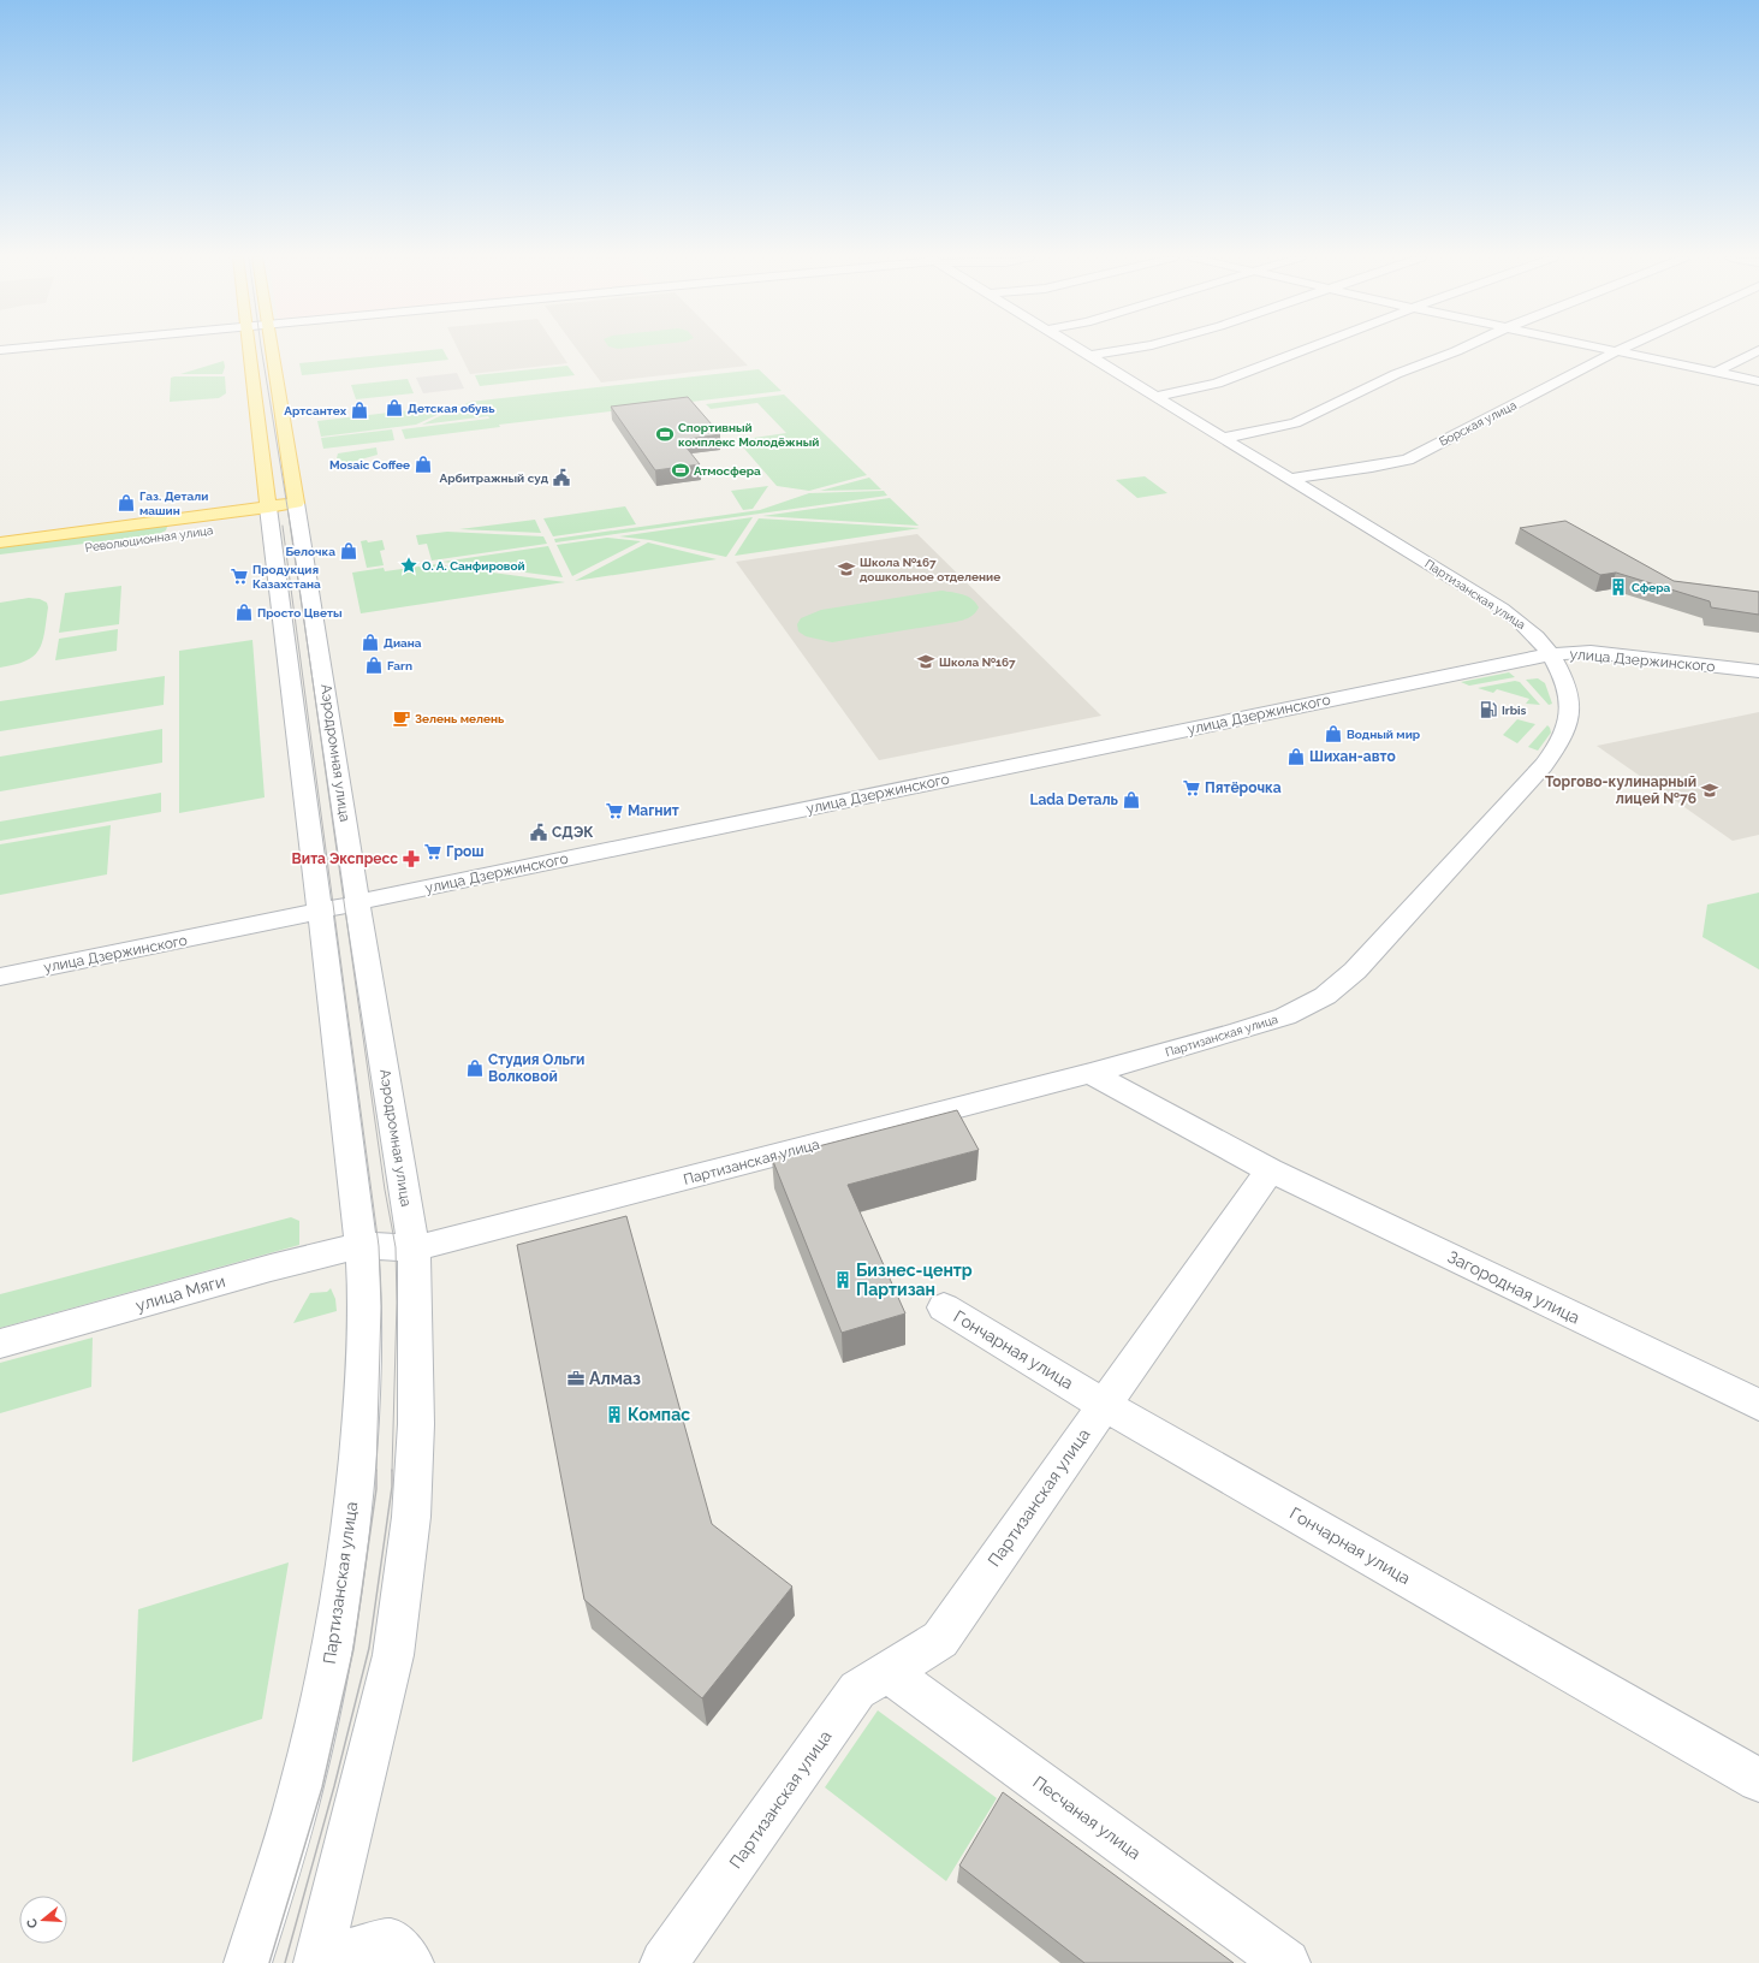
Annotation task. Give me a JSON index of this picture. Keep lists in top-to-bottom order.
{
  "streets": {
    "main road": ["Революционная улица", "Аэродромная улица"],
    "street": [
      "Борская улица",
      "Партизанская улица",
      "улица Дзержинского",
      "Загородная улица",
      "улица Мяги",
      "Гончарная улица",
      "Песчаная улица"
    ]
  },
  "crossings": [
    ["Борская улица", "Партизанская улица"],
    ["Революционная улица", "Аэродромная улица"],
    ["Партизанская улица", "улица Дзержинского"],
    ["Партизанская улица", "Аэродромная улица"],
    ["Партизанская улица", "Загородная улица"],
    ["Партизанская улица", "улица Мяги"],
    ["Партизанская улица", "Гончарная улица"],
    ["Партизанская улица", "Песчаная улица"],
    ["улица Дзержинского", "Аэродромная улица"]
  ],
  "places": {
    "shop": [
      "Детская обувь",
      "Артсантех",
      "Mosaic Coffee",
      "Газ. Детали машин",
      "Белочка",
      "Просто Цветы",
      "Диана",
      "Farn",
      "Водный мир",
      "Шихан-авто",
      "Lada Dеталь",
      "Студия Ольги Волковой"
    ],
    "sports": ["Спортивный комплекс Молодёжный", "Атмосфера"],
    "public building": ["Арбитражный суд", "СДЭК"],
    "place": ["О. А. Санфировой"],
    "school or university": ["Школа №167 дошкольное отделение", "Школа №167", "Торгово-кулинарный лицей №76"],
    "supermarket": [
      "Продукция Казахстана",
      "Пятёрочка",
      "Магнит",
      "Грош"
    ],
    "building": ["Сфера", "Бизнес-центр Партизан", "Компас"],
    "fuel station": ["Irbis"],
    "cafe": ["Зелень мелень"],
    "pharmacy": ["Вита Экспресс"],
    "office": ["Алмаз"]
  },
  "north": "left"
}
